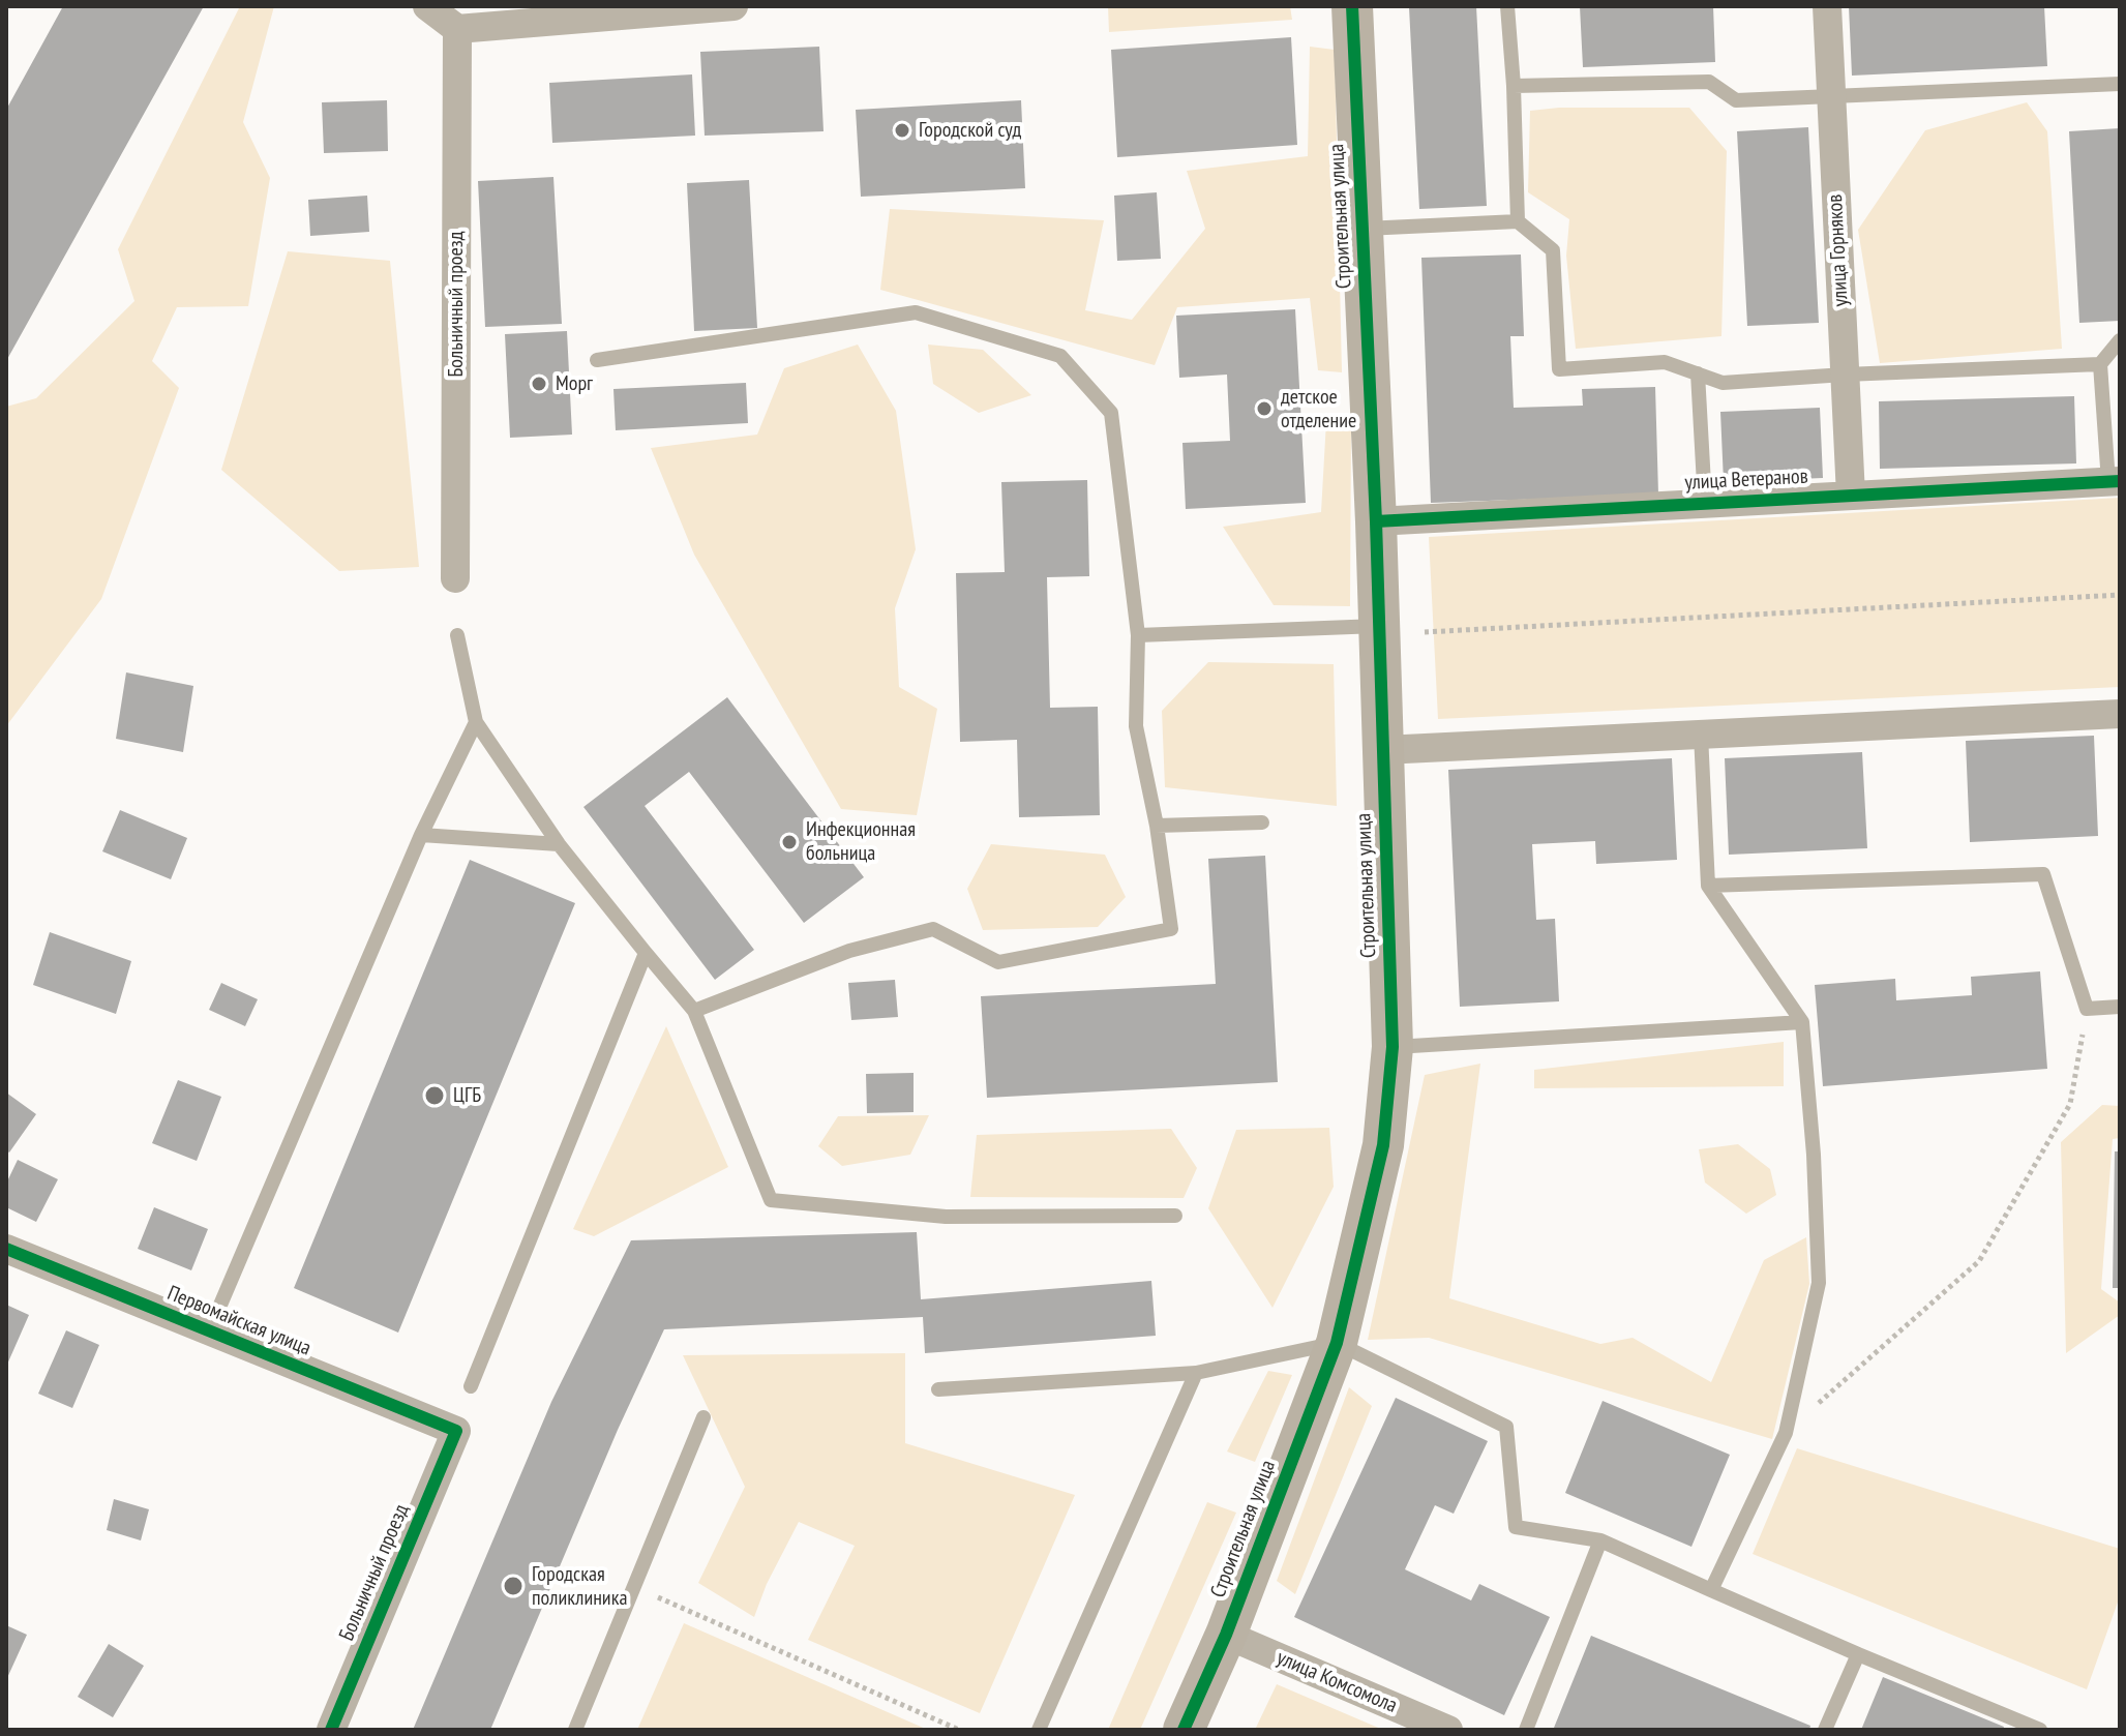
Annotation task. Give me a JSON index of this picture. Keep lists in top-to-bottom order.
{
  "streets": {
    "street": [
      "Строительная улица",
      "улица Горняков",
      "Больничный проезд",
      "улица Ветеранов",
      "Первомайская улица",
      "улица Комсомола"
    ]
  },
  "crossings": [
    ["Строительная улица", "улица Ветеранов"],
    ["Строительная улица", "улица Комсомола"],
    ["улица Горняков", "улица Ветеранов"],
    ["Больничный проезд", "Первомайская улица"]
  ],
  "places": [
    "Городской суд",
    "Морг",
    "детское отделение",
    "Инфекционная больница",
    "ЦГБ",
    "Городская поликлиника"
  ]
}
